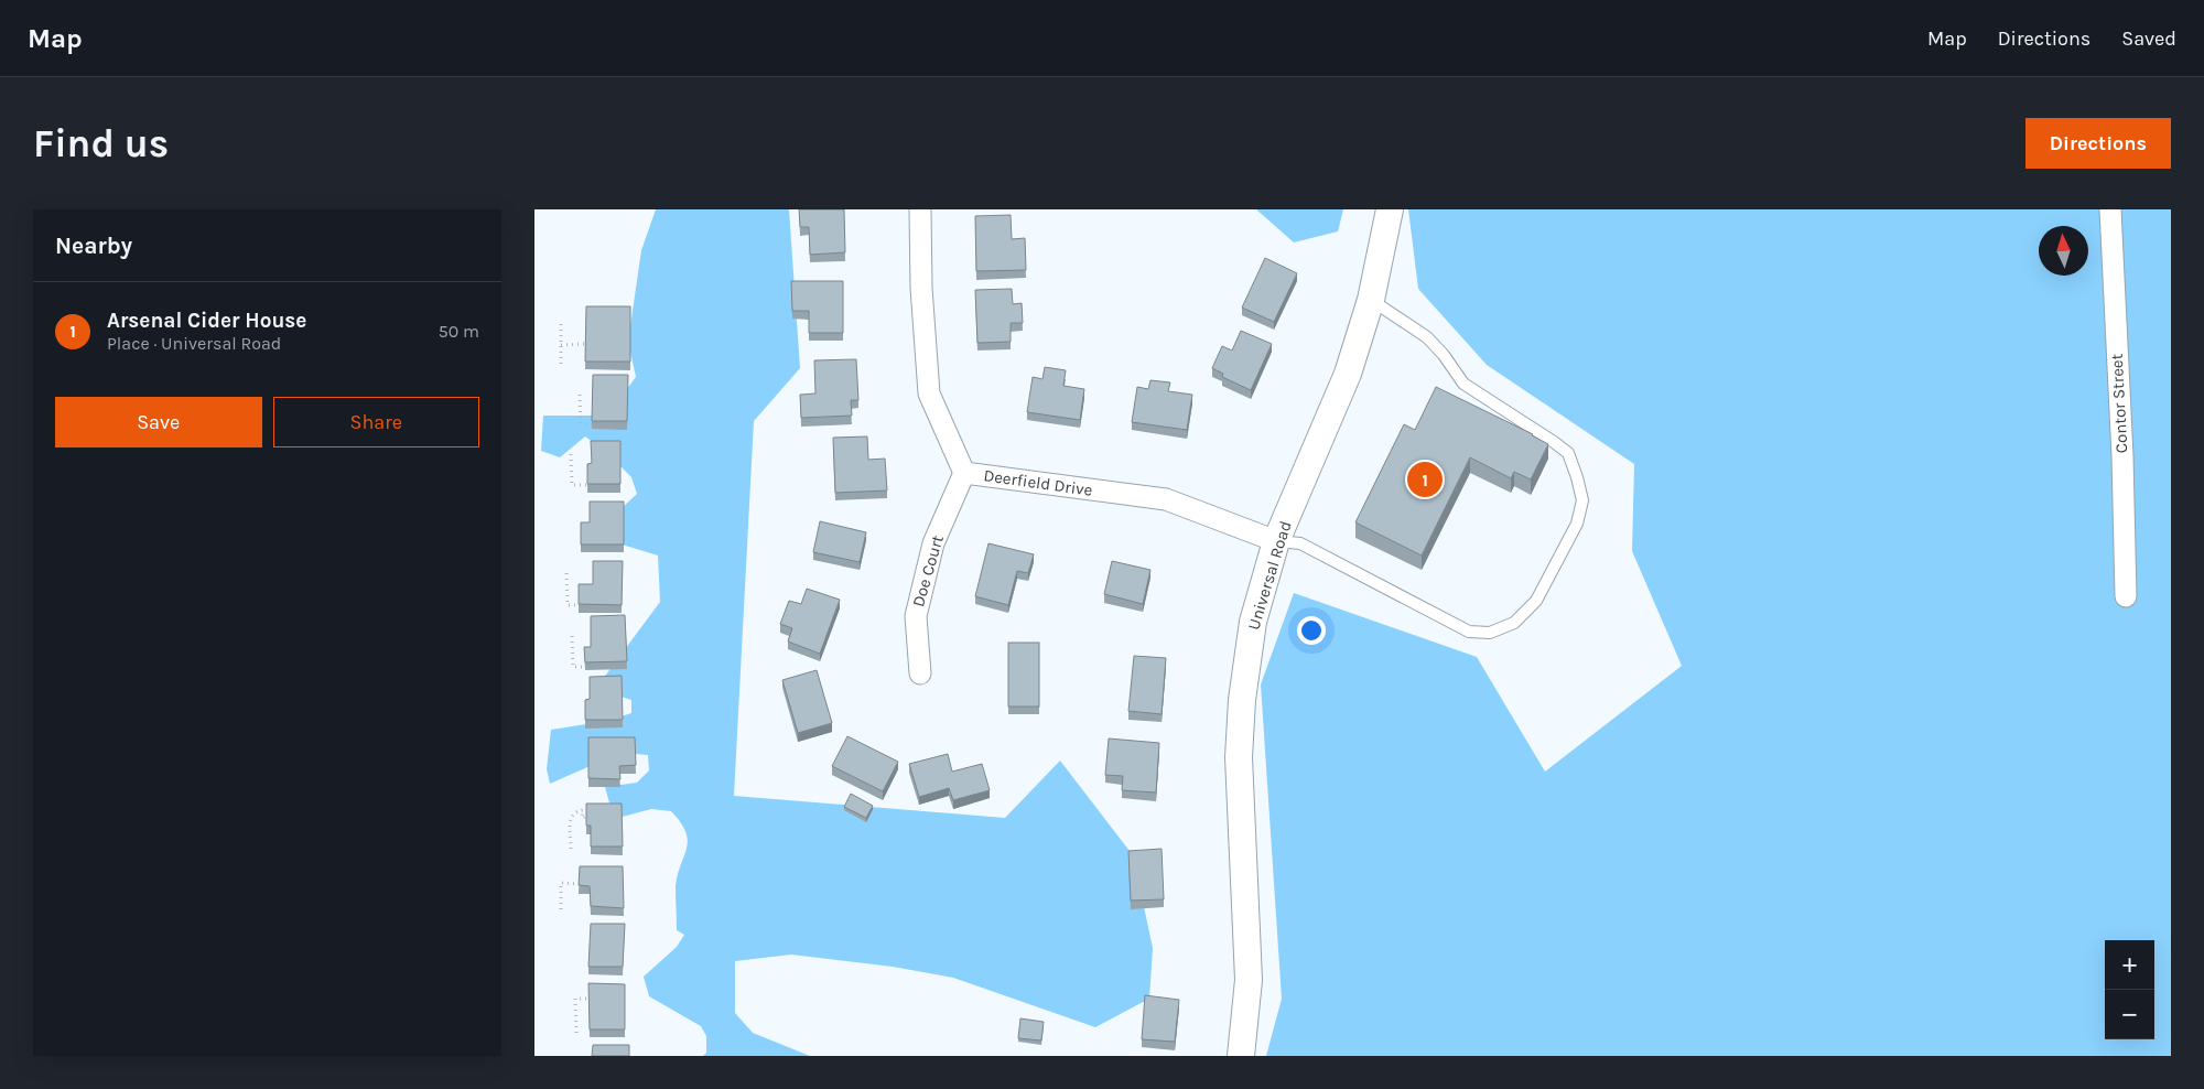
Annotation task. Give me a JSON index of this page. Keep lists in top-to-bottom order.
{
  "streets": {
    "street": [
      "Contor Street",
      "Deerfield Drive",
      "Doe Court",
      "Universal Road"
    ]
  },
  "crossings": [
    ["Deerfield Drive", "Doe Court"],
    ["Deerfield Drive", "Universal Road"]
  ],
  "north": "top",
  "page": {
    "header": "Map",
    "nav": ["Map", "Directions", "Saved"],
    "buttons": [
      "Directions",
      ["Save", "Share"]
    ],
    "title": "Find us",
    "heading": "Nearby",
    "list": [
      {
        "mark": "1",
        "name": "Arsenal Cider House",
        "note": "Place · Universal Road",
        "value": "50 m"
      }
    ],
    "pins": "1",
    "map_buttons": ["+", "−"]
  }
}
